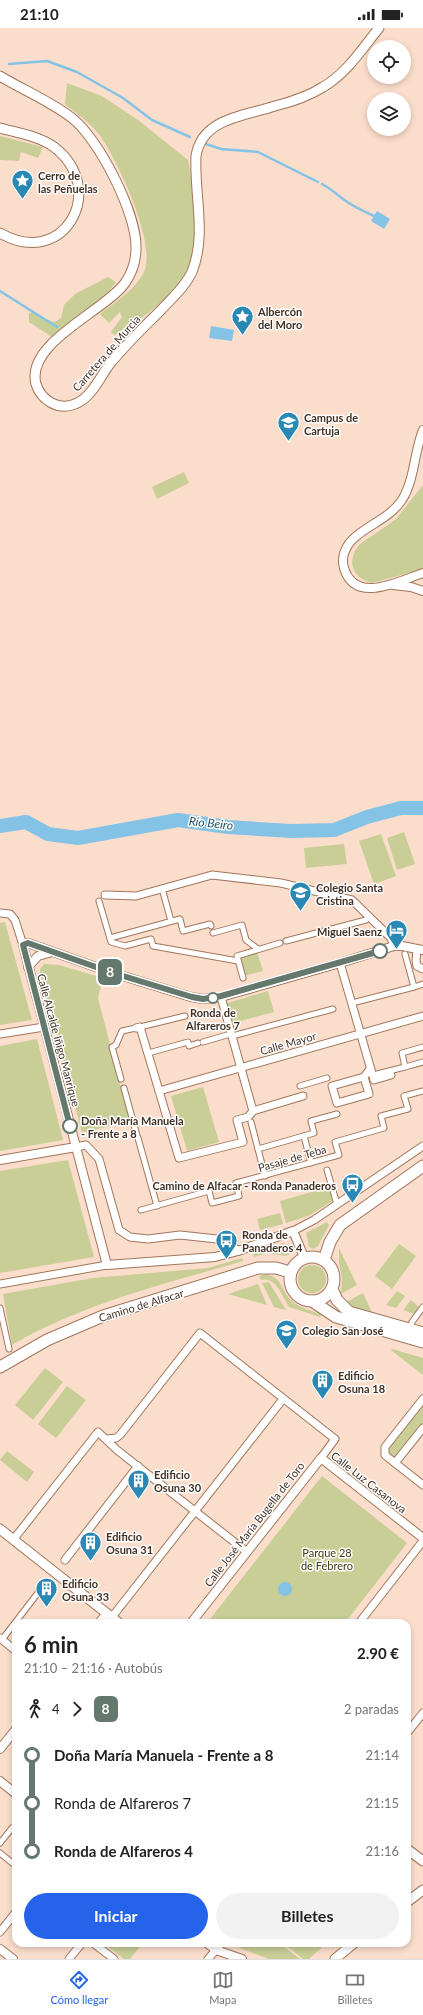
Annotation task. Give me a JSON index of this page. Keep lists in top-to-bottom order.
{
  "streets": {
    "main road": ["Carretera de Murcia", "Camino de Alfacar"],
    "street": [
      "Calle Alcalde Iñigo Manrique",
      "Calle Mayor",
      "Pasaje de Teba",
      "Calle Luz Casanova",
      "Calle José María Bugella de Toro"
    ]
  },
  "crossings": [
    ["Calle Luz Casanova", "Calle José María Bugella de Toro"]
  ],
  "water": ["Río Beiro"],
  "parks": ["Parque 28 de Febrero"],
  "places": {
    "place": ["Cerro de las Peñuelas", "Albercón del Moro"],
    "school or university": ["Campus de Cartuja", "Colegio Santa Cristina", "Colegio San José"],
    "hotel": ["Miguel Saenz"],
    "other": ["Ronda de Alfareros 7", "Doña María Manuela - Frente a 8"],
    "bus stop": ["Camino de Alfacar - Ronda Panaderos", "Ronda de Panaderos 4"],
    "building": [
      "Edificio Osuna 18",
      "Edificio Osuna 30",
      "Edificio Osuna 31",
      "Edificio Osuna 33"
    ]
  },
  "lines": ["bus line 8"],
  "page": {
    "status": "21:10",
    "on_map": "8",
    "heading": ["6 min", "21:10 – 21:16 · Autobús", "2.90 €"],
    "legs": ["4", "8", "2 paradas"],
    "list": [
      {
        "name": "Doña María Manuela - Frente a 8",
        "value": "21:14"
      },
      {
        "name": "Ronda de Alfareros 7",
        "value": "21:15"
      },
      {
        "name": "Ronda de Alfareros 4",
        "value": "21:16"
      }
    ],
    "buttons": ["Iniciar", "Billetes"],
    "tabs": ["Cómo llegar", "Mapa", "Billetes"]
  }
}
